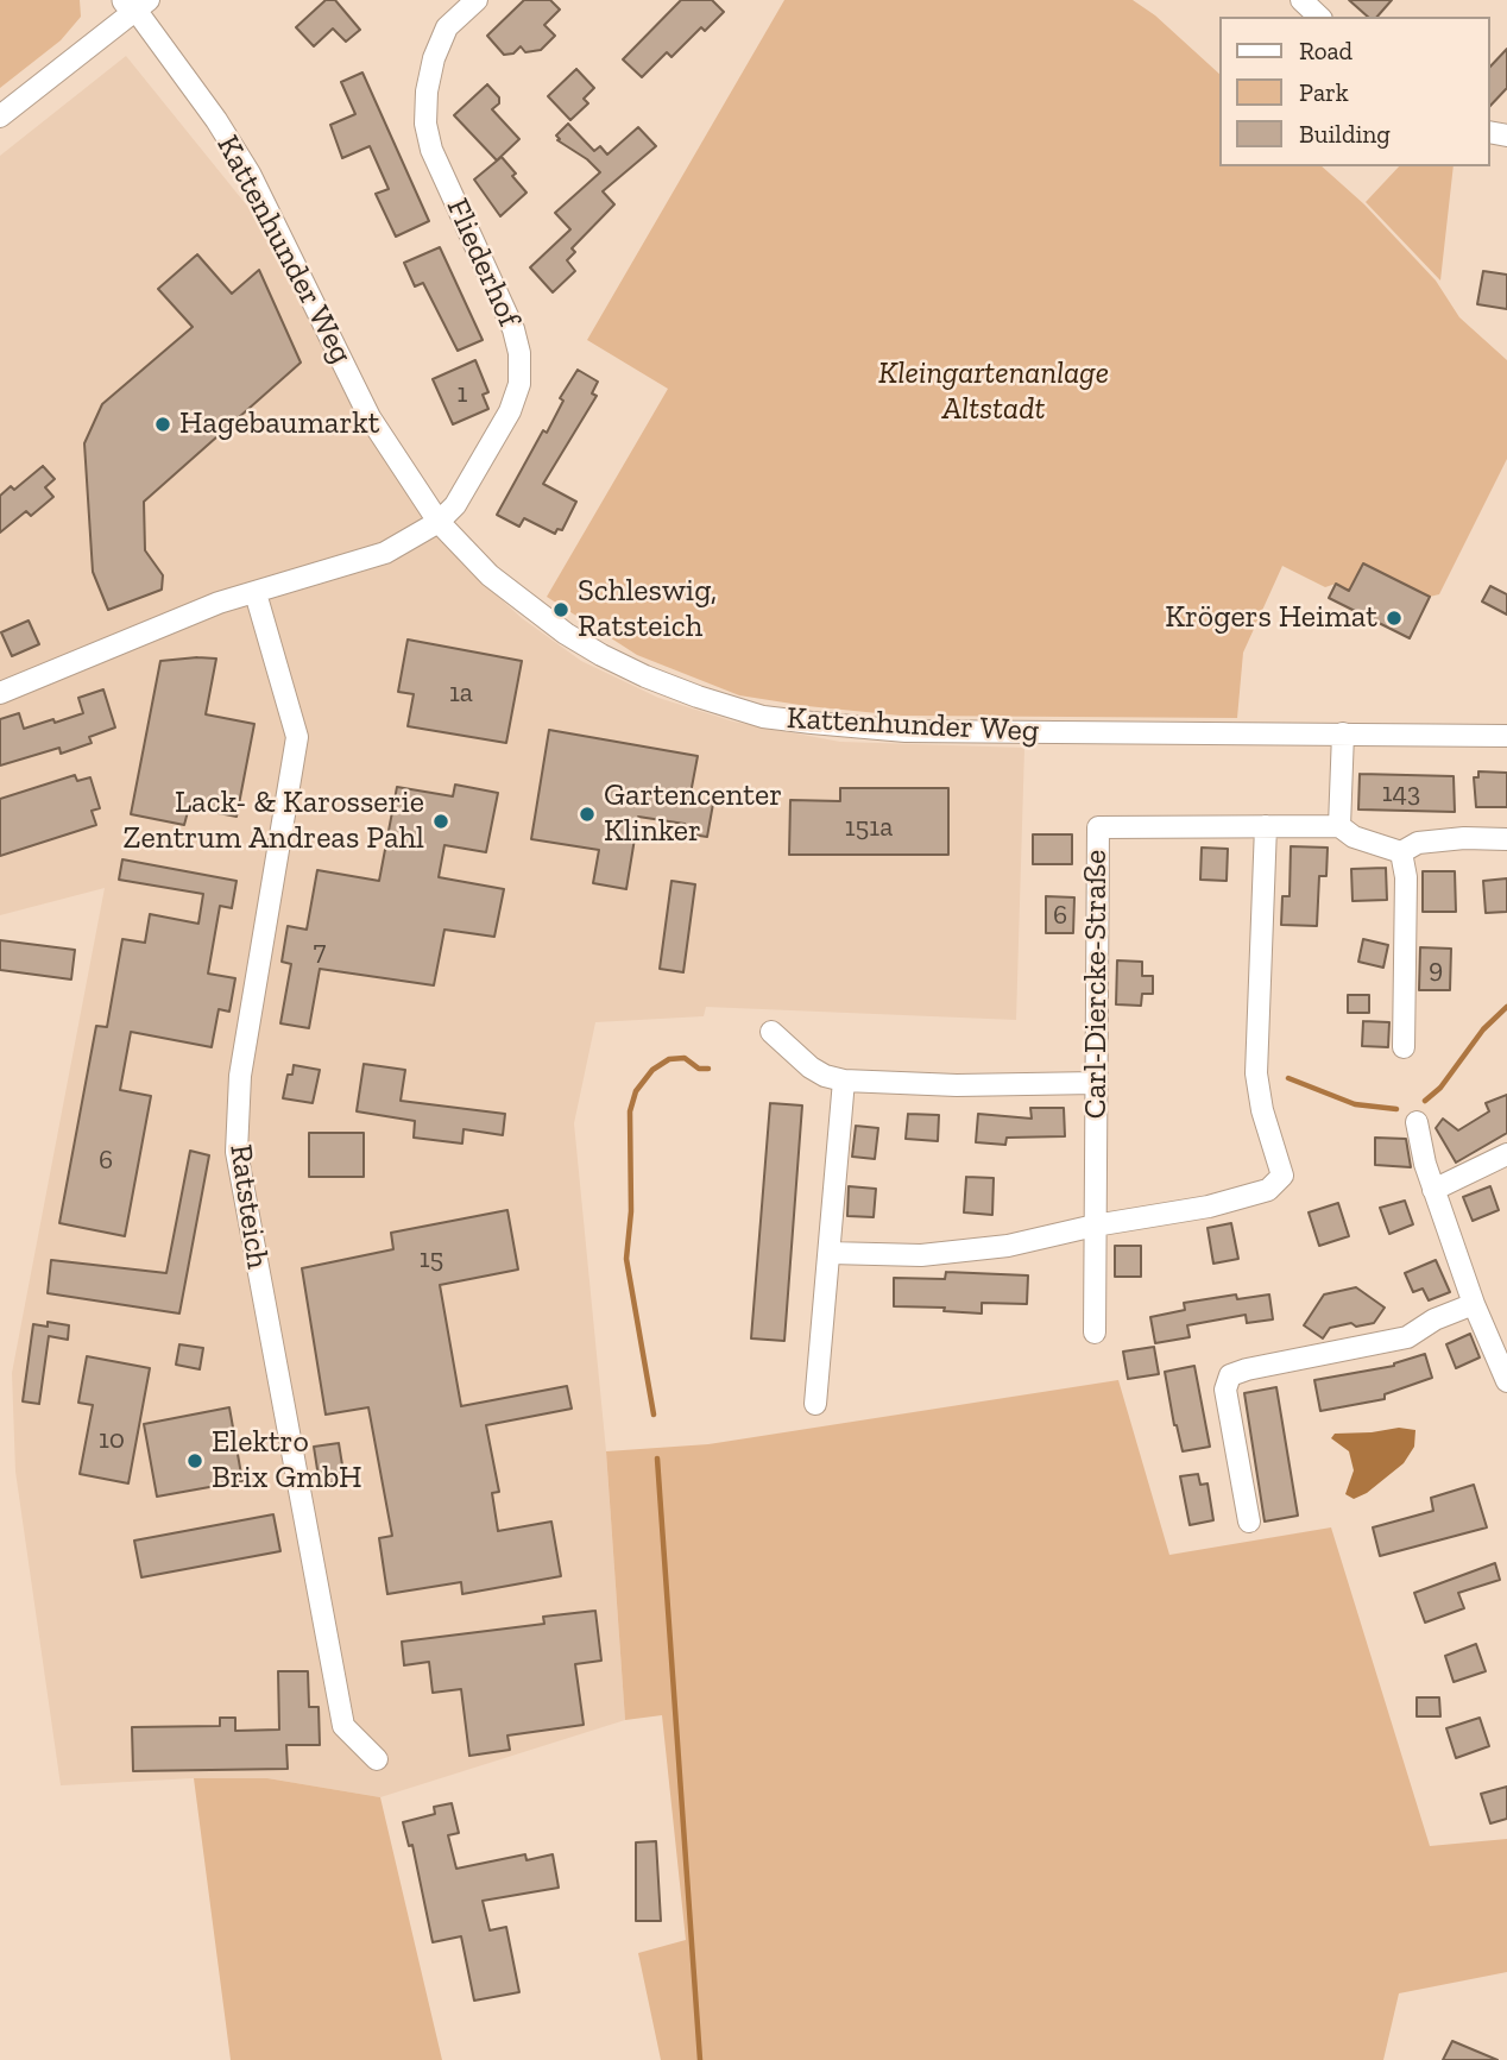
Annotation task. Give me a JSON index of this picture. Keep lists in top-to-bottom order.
{
  "streets": {
    "street": [
      "Kattenhunder Weg",
      "Fliederhof",
      "Carl-Diercke-Straße",
      "Ratsteich"
    ]
  },
  "crossings": [
    ["Kattenhunder Weg", "Fliederhof"]
  ],
  "parks": ["Kleingartenanlage Altstadt"],
  "places": [
    "Hagebaumarkt",
    "Schleswig, Ratsteich",
    "Krögers Heimat",
    "Gartencenter Klinker",
    "Lack- & Karosserie Zentrum Andreas Pahl",
    "Elektro Brix GmbH"
  ],
  "house_numbers": [
    "1",
    "1a",
    "143",
    "151a",
    "6",
    "7",
    "9",
    "6",
    "15",
    "10"
  ],
  "legend": ["Road", "Park", "Building"]
}
